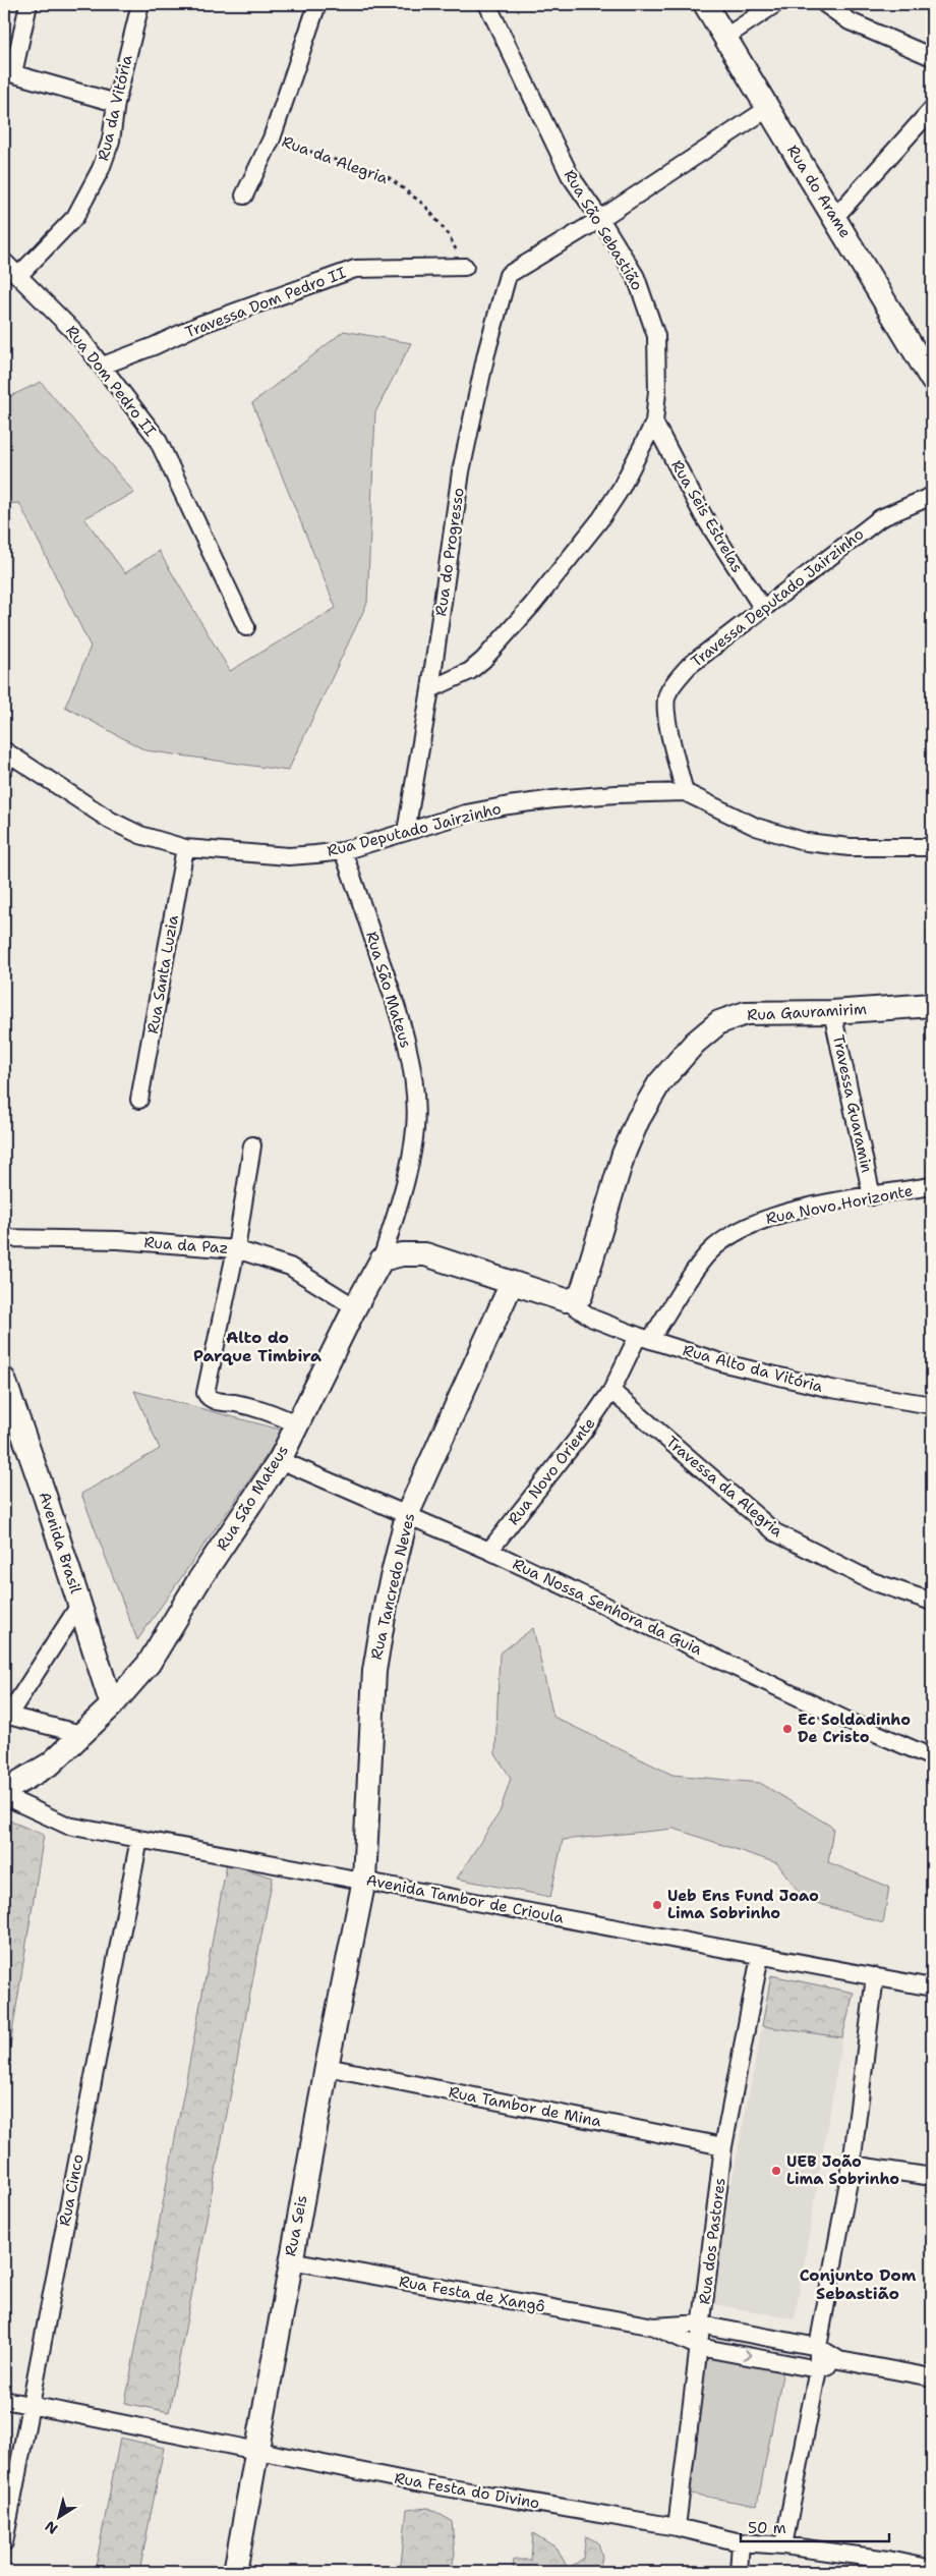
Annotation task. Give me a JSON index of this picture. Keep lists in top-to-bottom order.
{
  "streets": {
    "main road": [
      "Rua do Arame",
      "Rua São Mateus",
      "Rua Gauramirim",
      "Rua Alto da Vitória",
      "Avenida Brasil",
      "Rua Tancredo Neves",
      "Rua Seis"
    ],
    "street": [
      "Rua da Vitória",
      "Rua da Alegria",
      "Rua São Sebastião",
      "Travessa Dom Pedro II",
      "Rua Dom Pedro II",
      "Rua Seis Estrelas",
      "Rua do Progresso",
      "Travessa Deputado Jairzinho",
      "Rua Deputado Jairzinho",
      "Rua Santa Luzia",
      "Travessa Guaramin",
      "Rua Novo Horizonte",
      "Rua da Paz",
      "Rua Novo Oriente",
      "Travessa da Alegria",
      "Rua Nossa Senhora da Guia",
      "Avenida Tambor de Crioula",
      "Rua Tambor de Mina",
      "Rua Cinco",
      "Rua dos Pastores",
      "Rua Festa de Xangô",
      "Rua Festa do Divino"
    ]
  },
  "crossings": [
    ["Rua da Vitória", "Rua Dom Pedro II"],
    ["Rua da Alegria", "Travessa Dom Pedro II"],
    ["Rua São Sebastião", "Rua Seis Estrelas"],
    ["Rua São Sebastião", "Rua do Progresso"],
    ["Travessa Dom Pedro II", "Rua Dom Pedro II"],
    ["Rua Seis Estrelas", "Travessa Deputado Jairzinho"],
    ["Rua do Progresso", "Rua Deputado Jairzinho"],
    ["Travessa Deputado Jairzinho", "Rua Deputado Jairzinho"],
    ["Rua Deputado Jairzinho", "Rua Santa Luzia"],
    ["Rua Deputado Jairzinho", "Rua São Mateus"],
    ["Rua São Mateus", "Rua da Paz"],
    ["Rua São Mateus", "Rua Alto da Vitória"],
    ["Rua São Mateus", "Avenida Brasil"],
    ["Rua São Mateus", "Rua Nossa Senhora da Guia"],
    ["Rua Gauramirim", "Travessa Guaramin"],
    ["Rua Gauramirim", "Rua Alto da Vitória"],
    ["Travessa Guaramin", "Rua Novo Horizonte"],
    ["Rua Novo Horizonte", "Rua Alto da Vitória"],
    ["Rua Alto da Vitória", "Rua Tancredo Neves"],
    ["Rua Novo Oriente", "Travessa da Alegria"],
    ["Rua Novo Oriente", "Rua Nossa Senhora da Guia"],
    ["Rua Tancredo Neves", "Rua Nossa Senhora da Guia"],
    ["Rua Tancredo Neves", "Avenida Tambor de Crioula"],
    ["Rua Tancredo Neves", "Rua Seis"],
    ["Avenida Tambor de Crioula", "Rua Cinco"],
    ["Avenida Tambor de Crioula", "Rua Seis"],
    ["Avenida Tambor de Crioula", "Rua dos Pastores"],
    ["Rua Tambor de Mina", "Rua Seis"],
    ["Rua Tambor de Mina", "Rua dos Pastores"],
    ["Rua Cinco", "Rua Festa do Divino"],
    ["Rua Seis", "Rua Festa de Xangô"],
    ["Rua Seis", "Rua Festa do Divino"],
    ["Rua dos Pastores", "Rua Festa de Xangô"],
    ["Rua dos Pastores", "Rua Festa do Divino"]
  ],
  "districts": ["Alto do Parque Timbira", "Conjunto Dom Sebastião"],
  "places": ["Ec Soldadinho De Cristo", "Ueb Ens Fund Joao Lima Sobrinho", "UEB João Lima Sobrinho"],
  "scale_bar": "50 m",
  "north": "bottom left"
}
